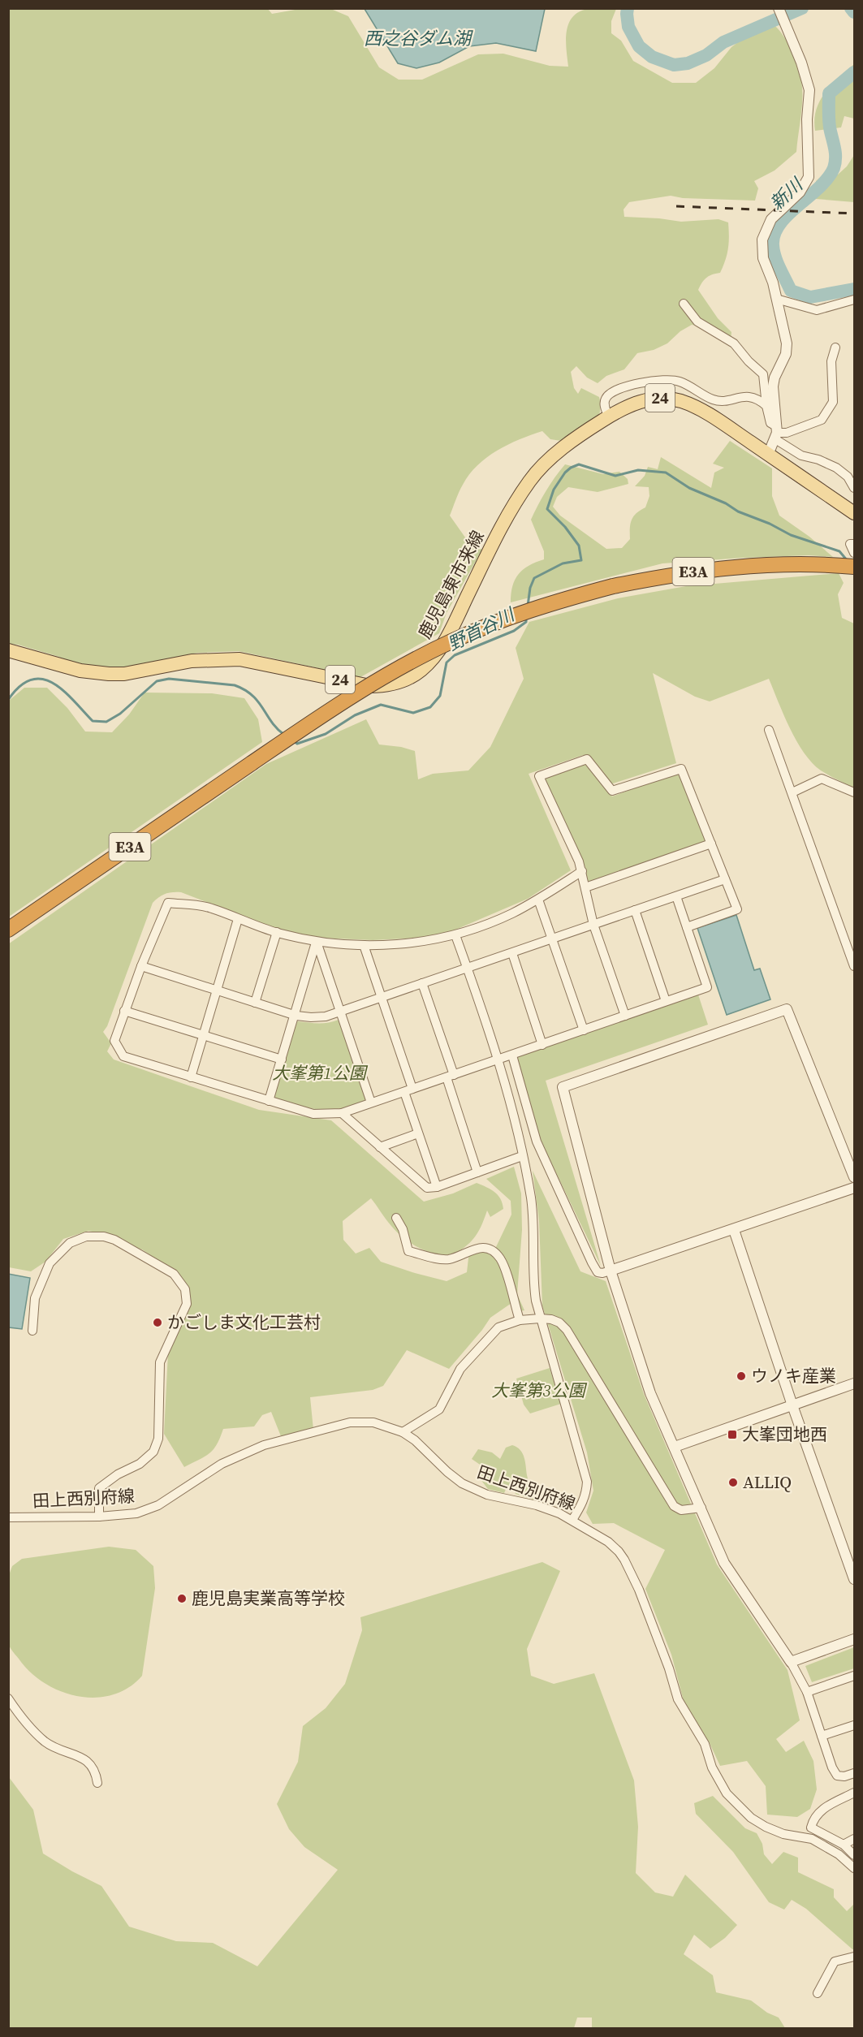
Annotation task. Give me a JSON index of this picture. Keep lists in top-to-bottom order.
{
  "streets": {
    "highway": ["E3A"],
    "main road": ["24", "鹿児島東市来線"],
    "street": ["田上西別府線"]
  },
  "water": ["西之谷ダム湖", "新川", "野首谷川"],
  "parks": ["大峯第1公園", "大峯第3公園"],
  "places": {
    "other": [
      "かごしま文化工芸村",
      "ウノキ産業",
      "ALLIQ",
      "鹿児島実業高等学校"
    ],
    "transit": ["大峯団地西"]
  }
}
